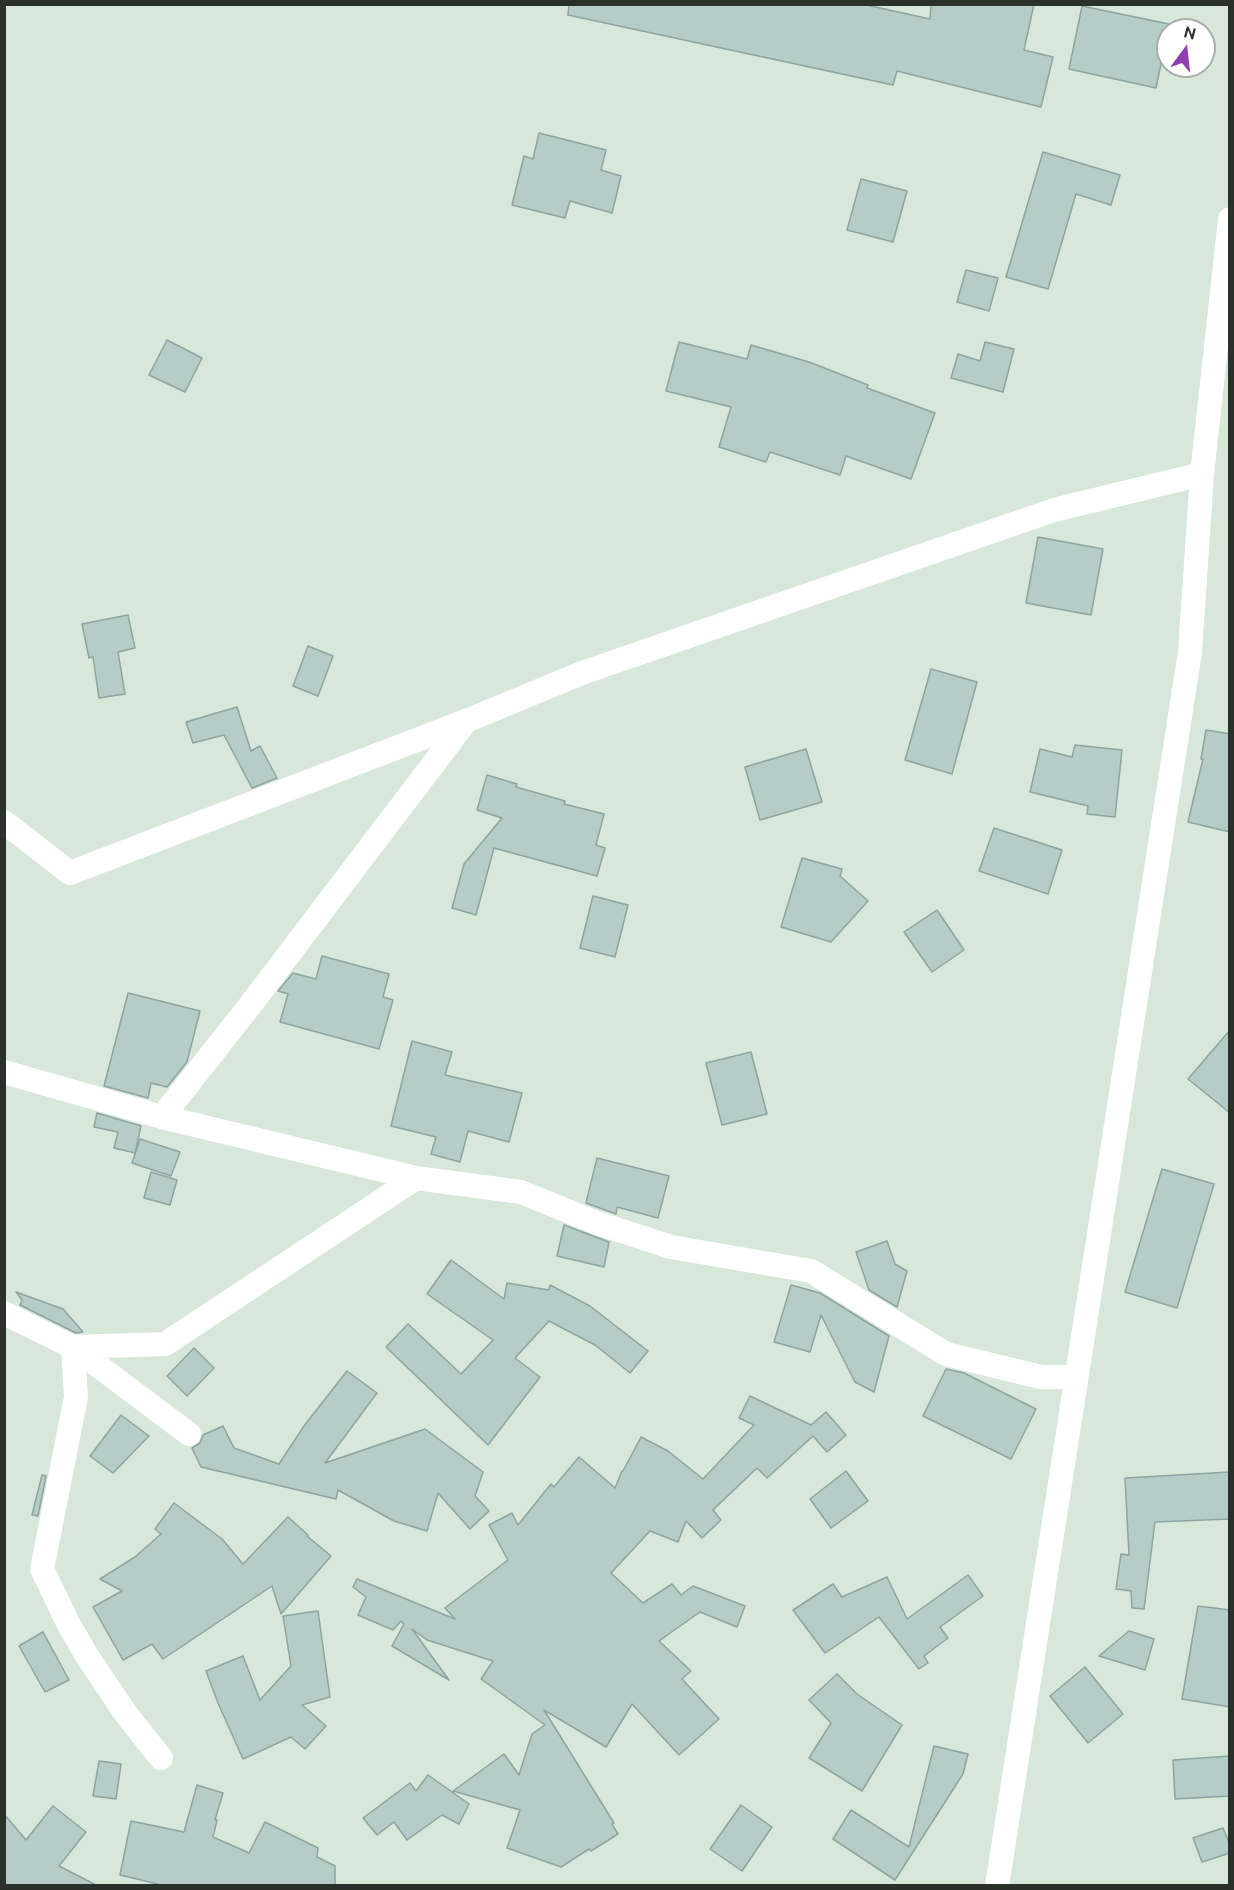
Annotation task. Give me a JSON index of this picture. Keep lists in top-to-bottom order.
{
  "north": "top"
}
